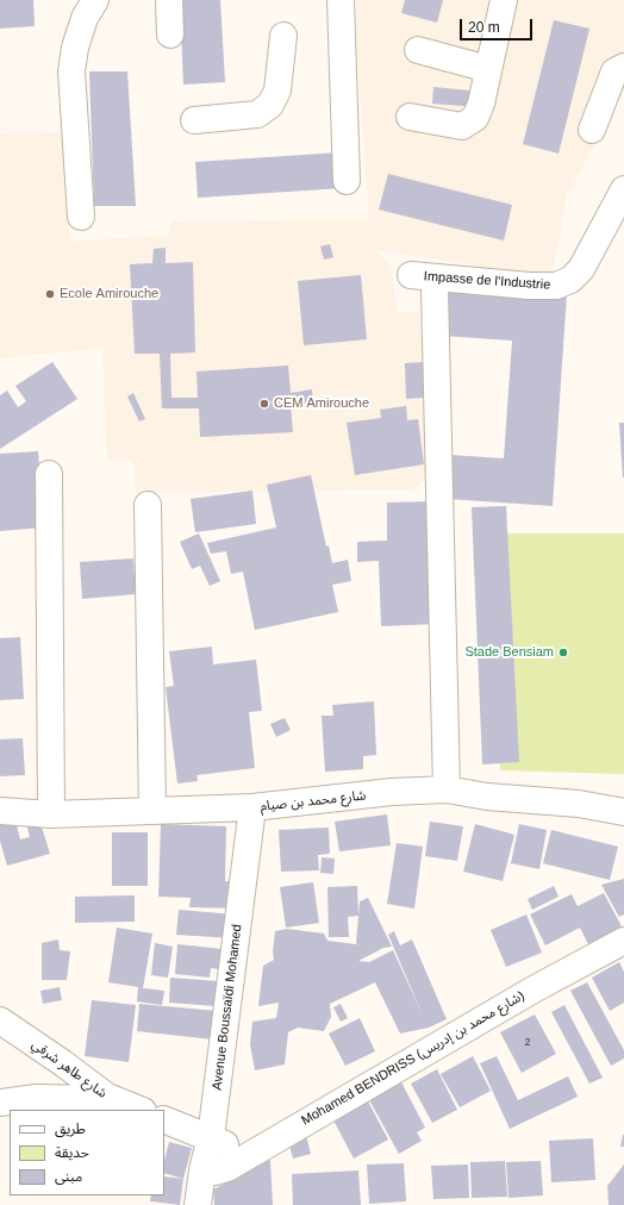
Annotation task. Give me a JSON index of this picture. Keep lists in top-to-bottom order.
{
  "streets": {
    "street": [
      "Impasse de l'Industrie",
      "شارع محمد بن صيام",
      "Avenue Boussaïdi Mohamed",
      "Mohamed BENDRISS (شارع محمد بن إدريس)",
      "شارع طاهر شرقي"
    ]
  },
  "crossings": [
    ["شارع محمد بن صيام", "Avenue Boussaïdi Mohamed"],
    ["Avenue Boussaïdi Mohamed", "Mohamed BENDRISS (شارع محمد بن إدريس)"]
  ],
  "places": ["Ecole Amirouche", "CEM Amirouche", "Stade Bensiam"],
  "house_numbers": ["2"],
  "legend": ["طريق", "حديقة", "مبنى"],
  "scale_bar": "20 m"
}
